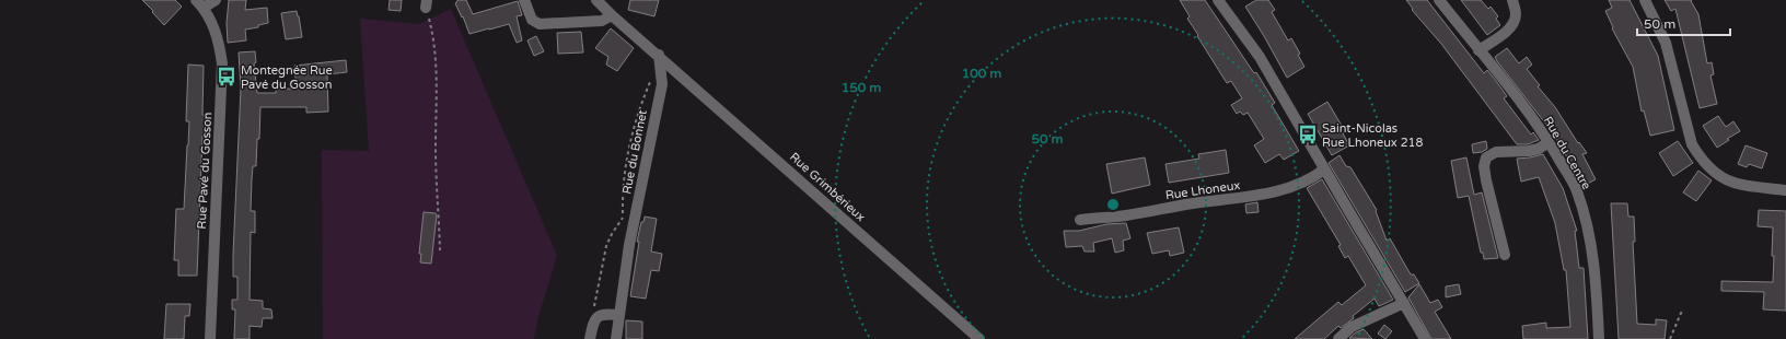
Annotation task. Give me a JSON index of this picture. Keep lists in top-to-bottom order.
{
  "streets": {
    "street": [
      "Rue du Bonnet",
      "Rue du Centre",
      "Rue Pavé du Gosson",
      "Rue Grimbérieux",
      "Rue Lhoneux"
    ]
  },
  "crossings": [
    ["Rue du Bonnet", "Rue Grimbérieux"]
  ],
  "places": {
    "bus stop": ["Montegnée Rue Pavé du Gosson", "Saint-Nicolas Rue Lhoneux 218"]
  },
  "scale_bar": "50 m",
  "rings": ["100 m", "150 m", "50 m"]
}
